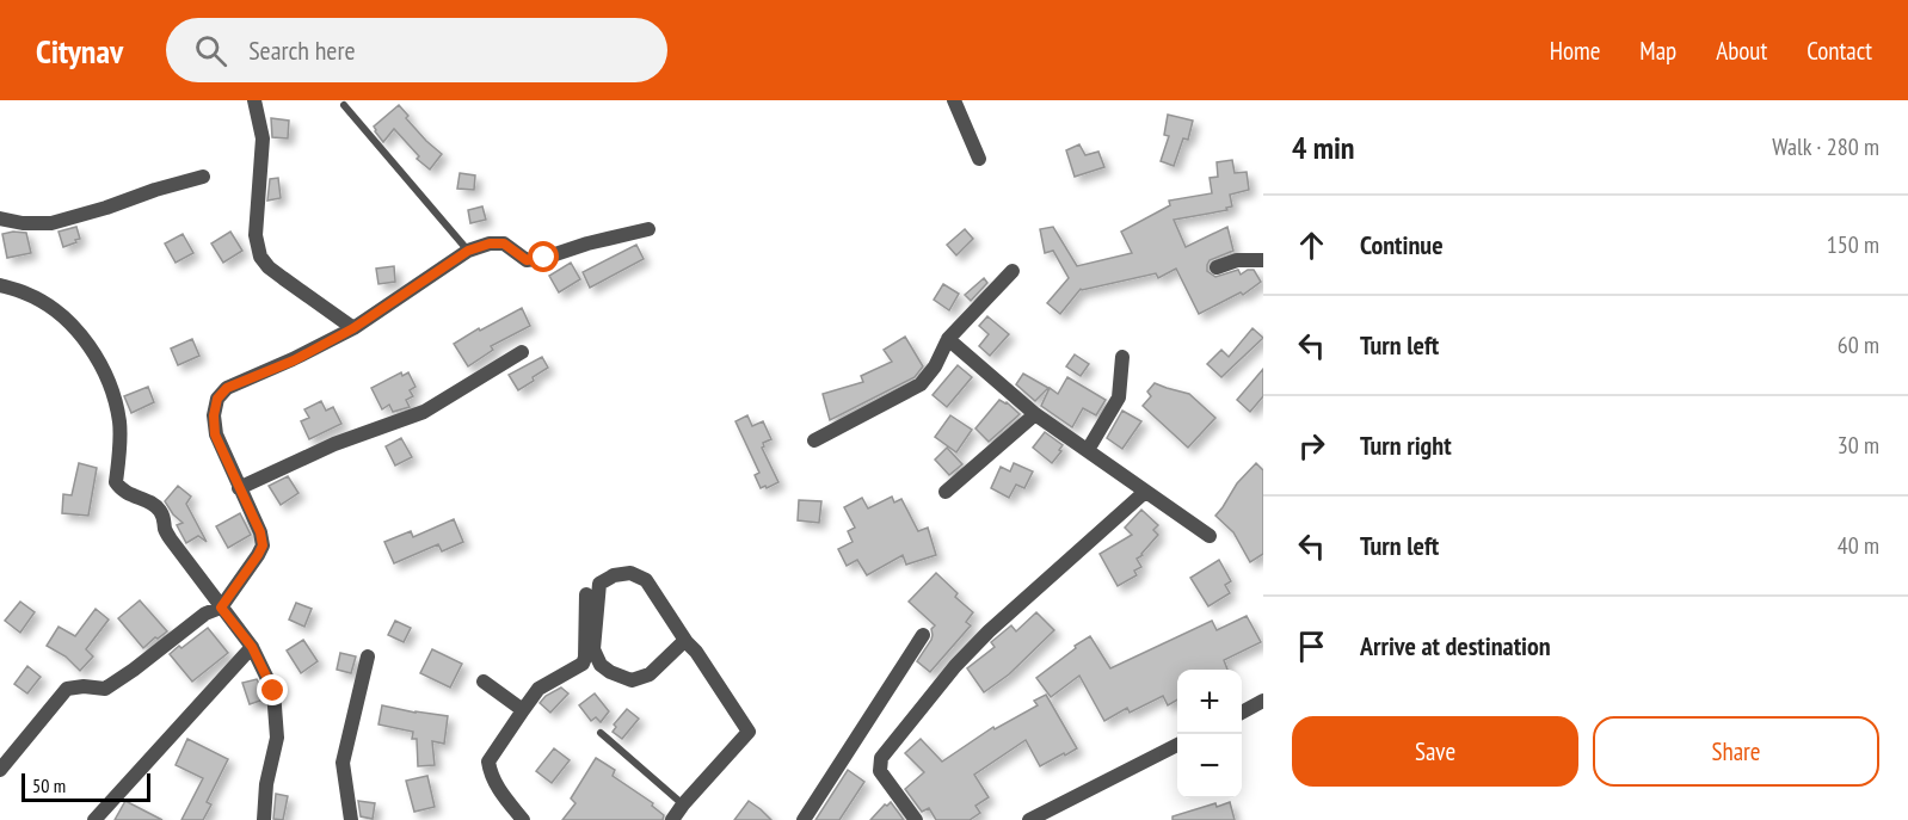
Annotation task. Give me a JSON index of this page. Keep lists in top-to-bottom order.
{
  "scale_bar": "50 m",
  "page": {
    "header": "Citynav",
    "search": "Search here",
    "nav": [
      "Home",
      "Map",
      "About",
      "Contact"
    ],
    "heading": ["4 min", "Walk · 280 m"],
    "list": [
      ["Continue", "150 m"],
      ["Turn left", "60 m"],
      ["Turn right", "30 m"],
      ["Turn left", "40 m"],
      "Arrive at destination"
    ],
    "map_buttons": ["+", "−"],
    "buttons": ["Save", "Share"],
    "scale": "50 m"
  }
}
